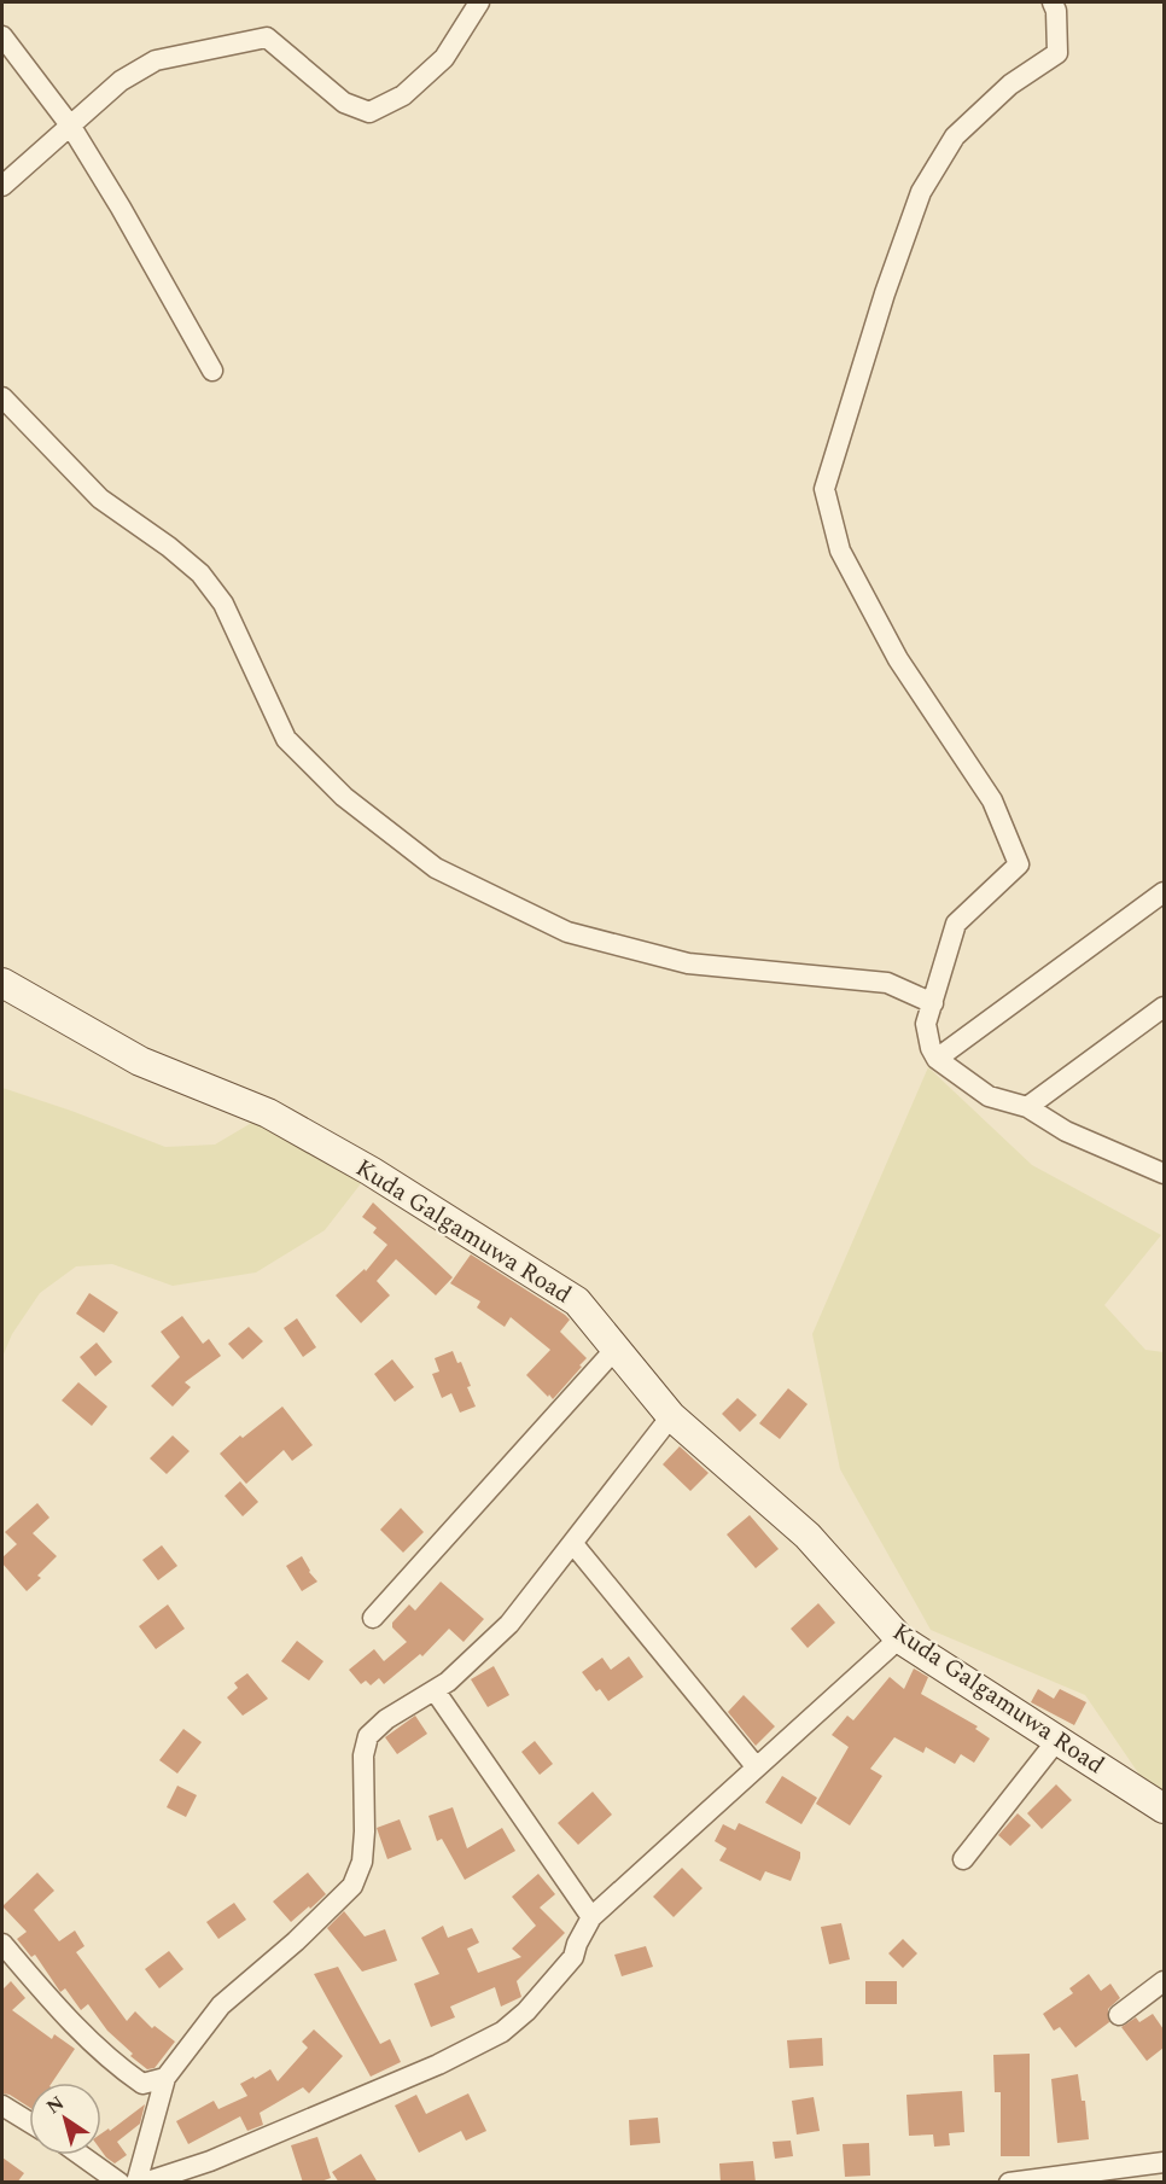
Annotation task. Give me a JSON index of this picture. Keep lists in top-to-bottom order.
{
  "streets": {
    "street": ["Kuda Galgamuwa Road"]
  },
  "north": "top left"
}
